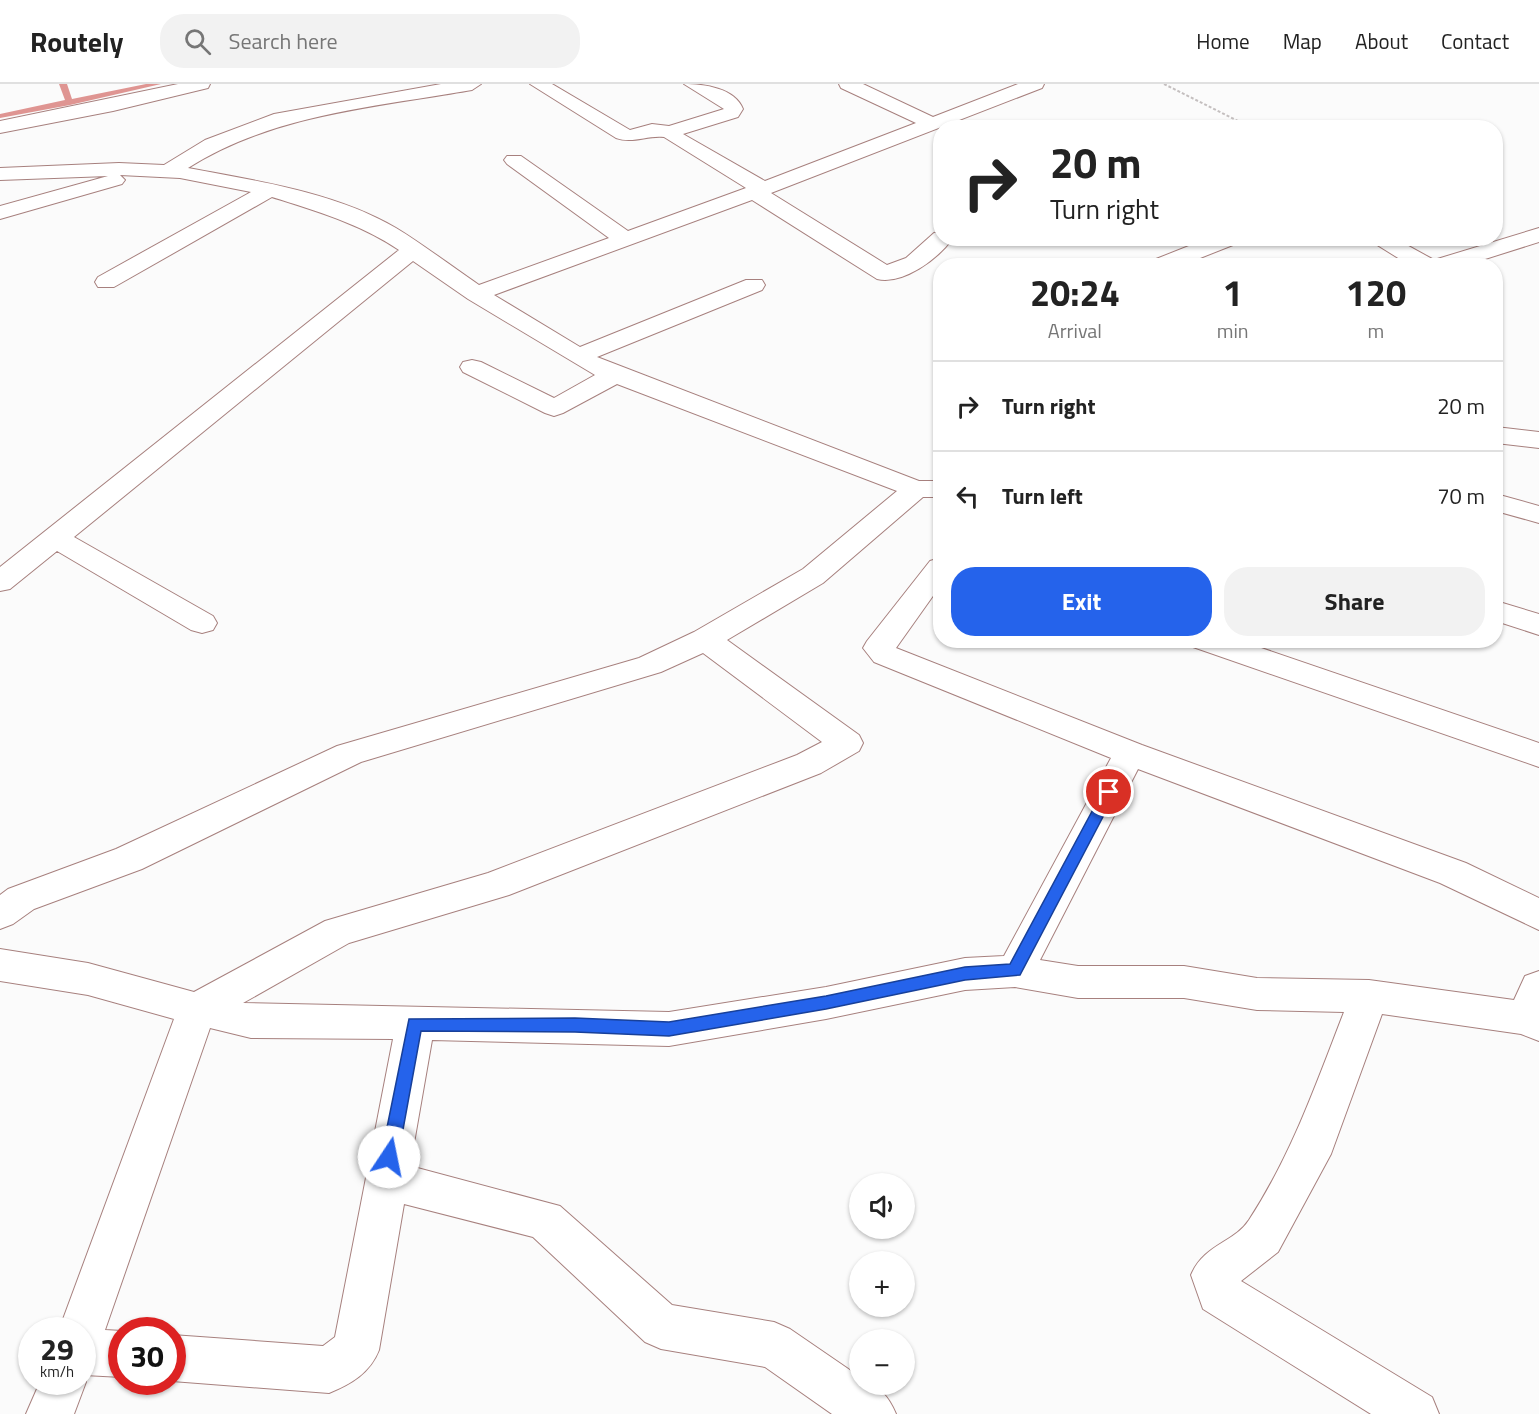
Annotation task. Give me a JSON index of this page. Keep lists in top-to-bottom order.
{
  "page": {
    "header": "Routely",
    "search": "Search here",
    "nav": [
      "Home",
      "Map",
      "About",
      "Contact"
    ],
    "turn": ["20 m", "Turn right"],
    "eta": [
      "20:24",
      "Arrival",
      "1",
      "min",
      "120",
      "m"
    ],
    "list": [
      {
        "name": "Turn right",
        "value": "20 m"
      },
      {
        "name": "Turn left",
        "value": "70 m"
      }
    ],
    "buttons": ["Exit", "Share"],
    "map_buttons": ["+", "−"],
    "speed": "29 km/h",
    "limit": "30"
  }
}
